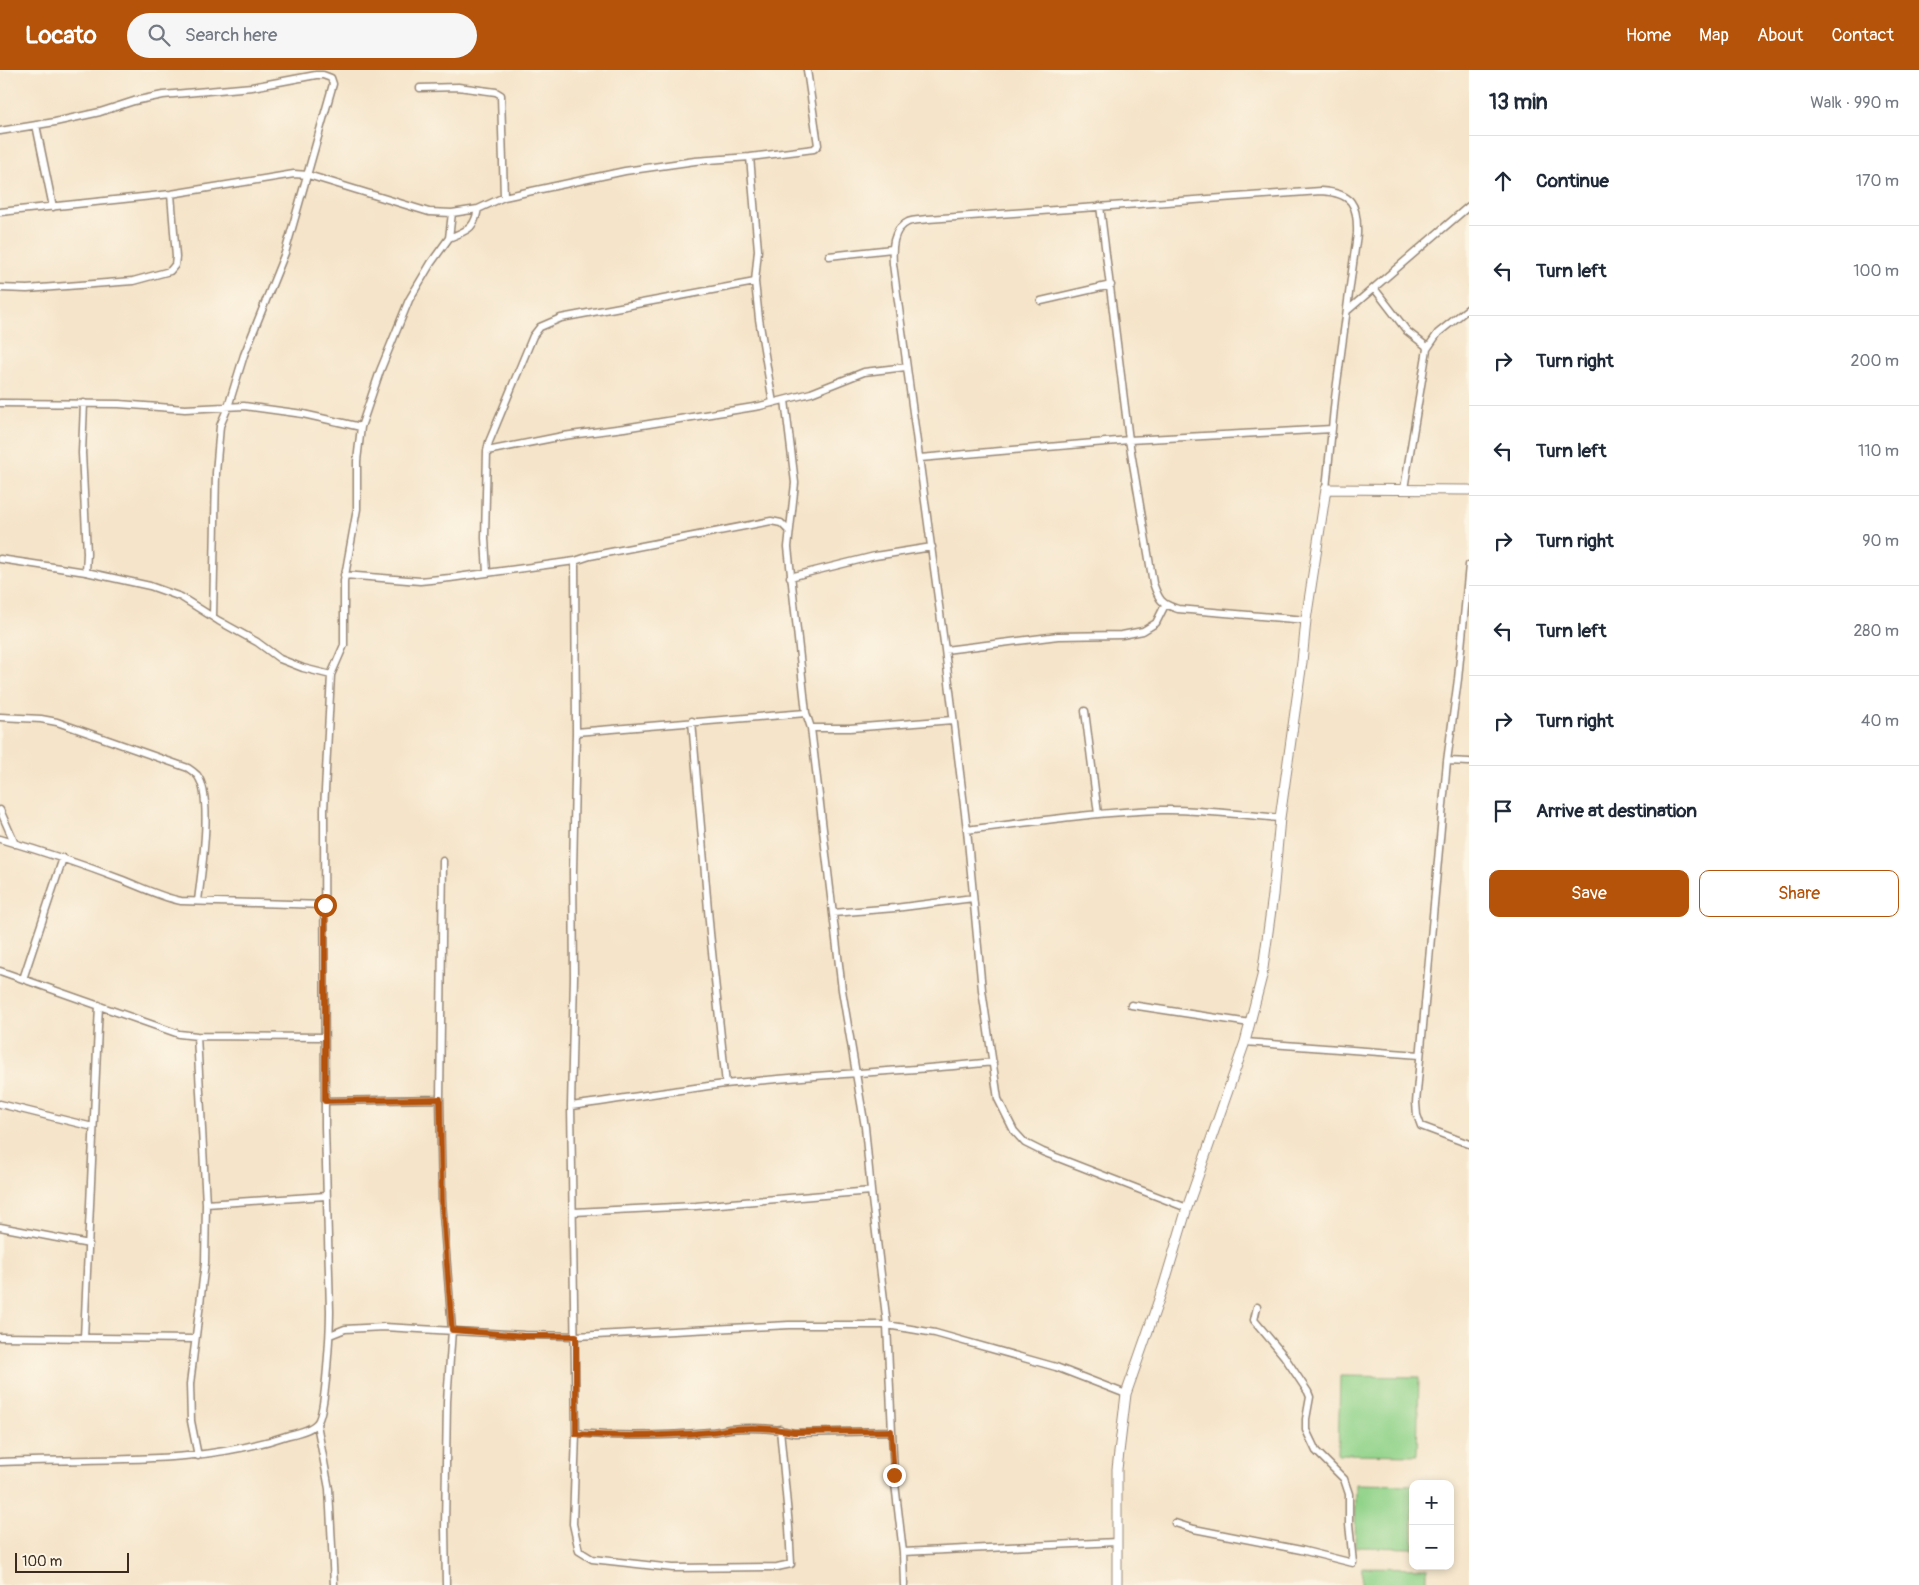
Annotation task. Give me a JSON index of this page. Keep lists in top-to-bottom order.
{
  "scale_bar": "100 m",
  "page": {
    "header": "Locato",
    "search": "Search here",
    "nav": [
      "Home",
      "Map",
      "About",
      "Contact"
    ],
    "heading": ["13 min", "Walk · 990 m"],
    "list": [
      ["Continue", "170 m"],
      ["Turn left", "100 m"],
      ["Turn right", "200 m"],
      ["Turn left", "110 m"],
      ["Turn right", "90 m"],
      ["Turn left", "280 m"],
      ["Turn right", "40 m"],
      "Arrive at destination"
    ],
    "buttons": ["Save", "Share"],
    "map_buttons": ["+", "−"],
    "scale": "100 m"
  }
}
